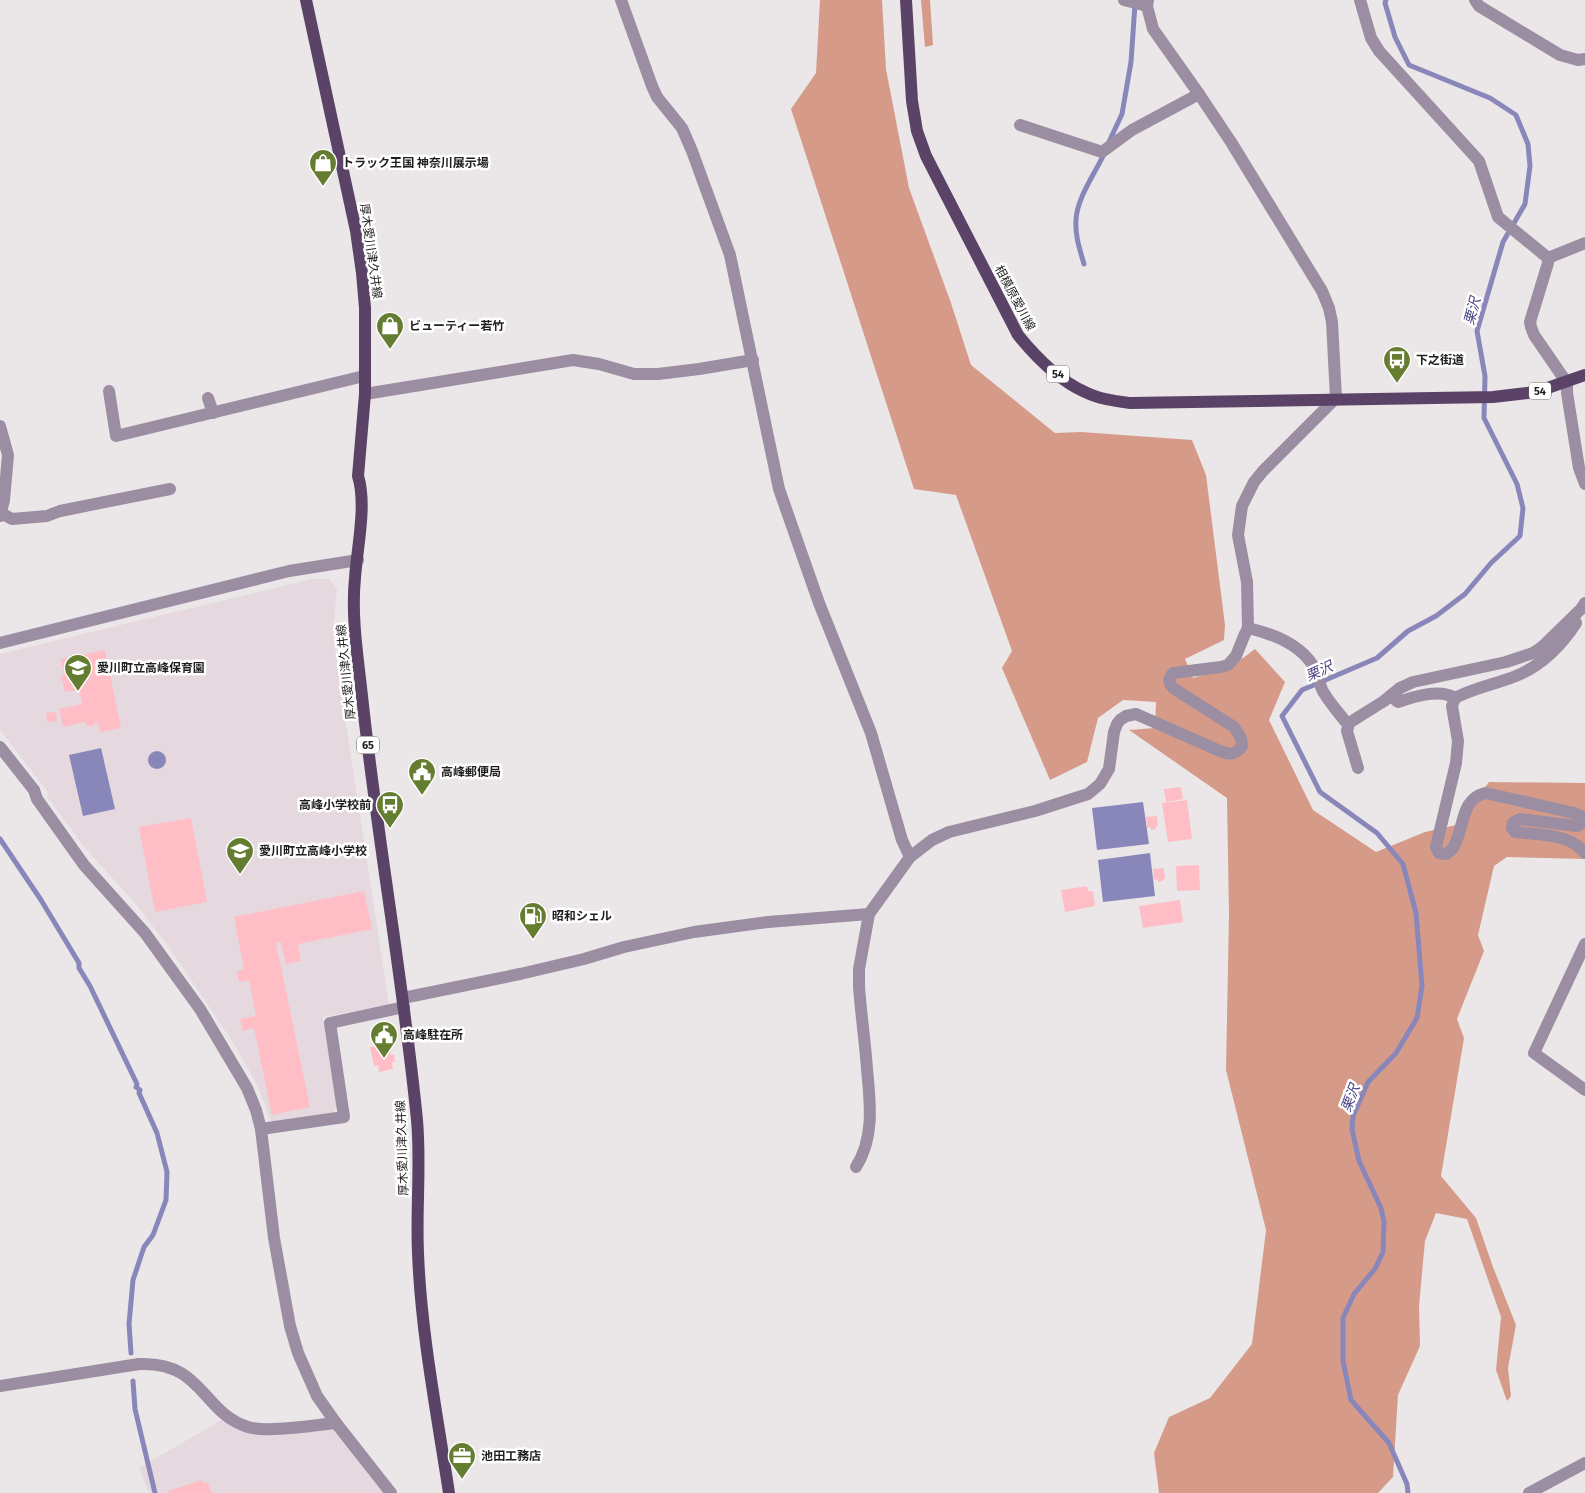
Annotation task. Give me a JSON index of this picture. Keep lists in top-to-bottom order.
{
  "streets": {
    "main road": [
      "厚木愛川津久井線",
      "相模原愛川線",
      "54",
      "65"
    ]
  },
  "crossings": [
    ["相模原愛川線", "54"]
  ],
  "water": ["栗沢"],
  "places": {
    "shop": ["トラック王国 神奈川展示場", "ビューティー若竹"],
    "bus stop": ["下之街道", "高峰小学校前"],
    "school or university": ["愛川町立高峰保育園", "愛川町立高峰小学校"],
    "public building": ["高峰郵便局", "高峰駐在所"],
    "fuel station": ["昭和シェル"],
    "office": ["池田工務店"]
  }
}
